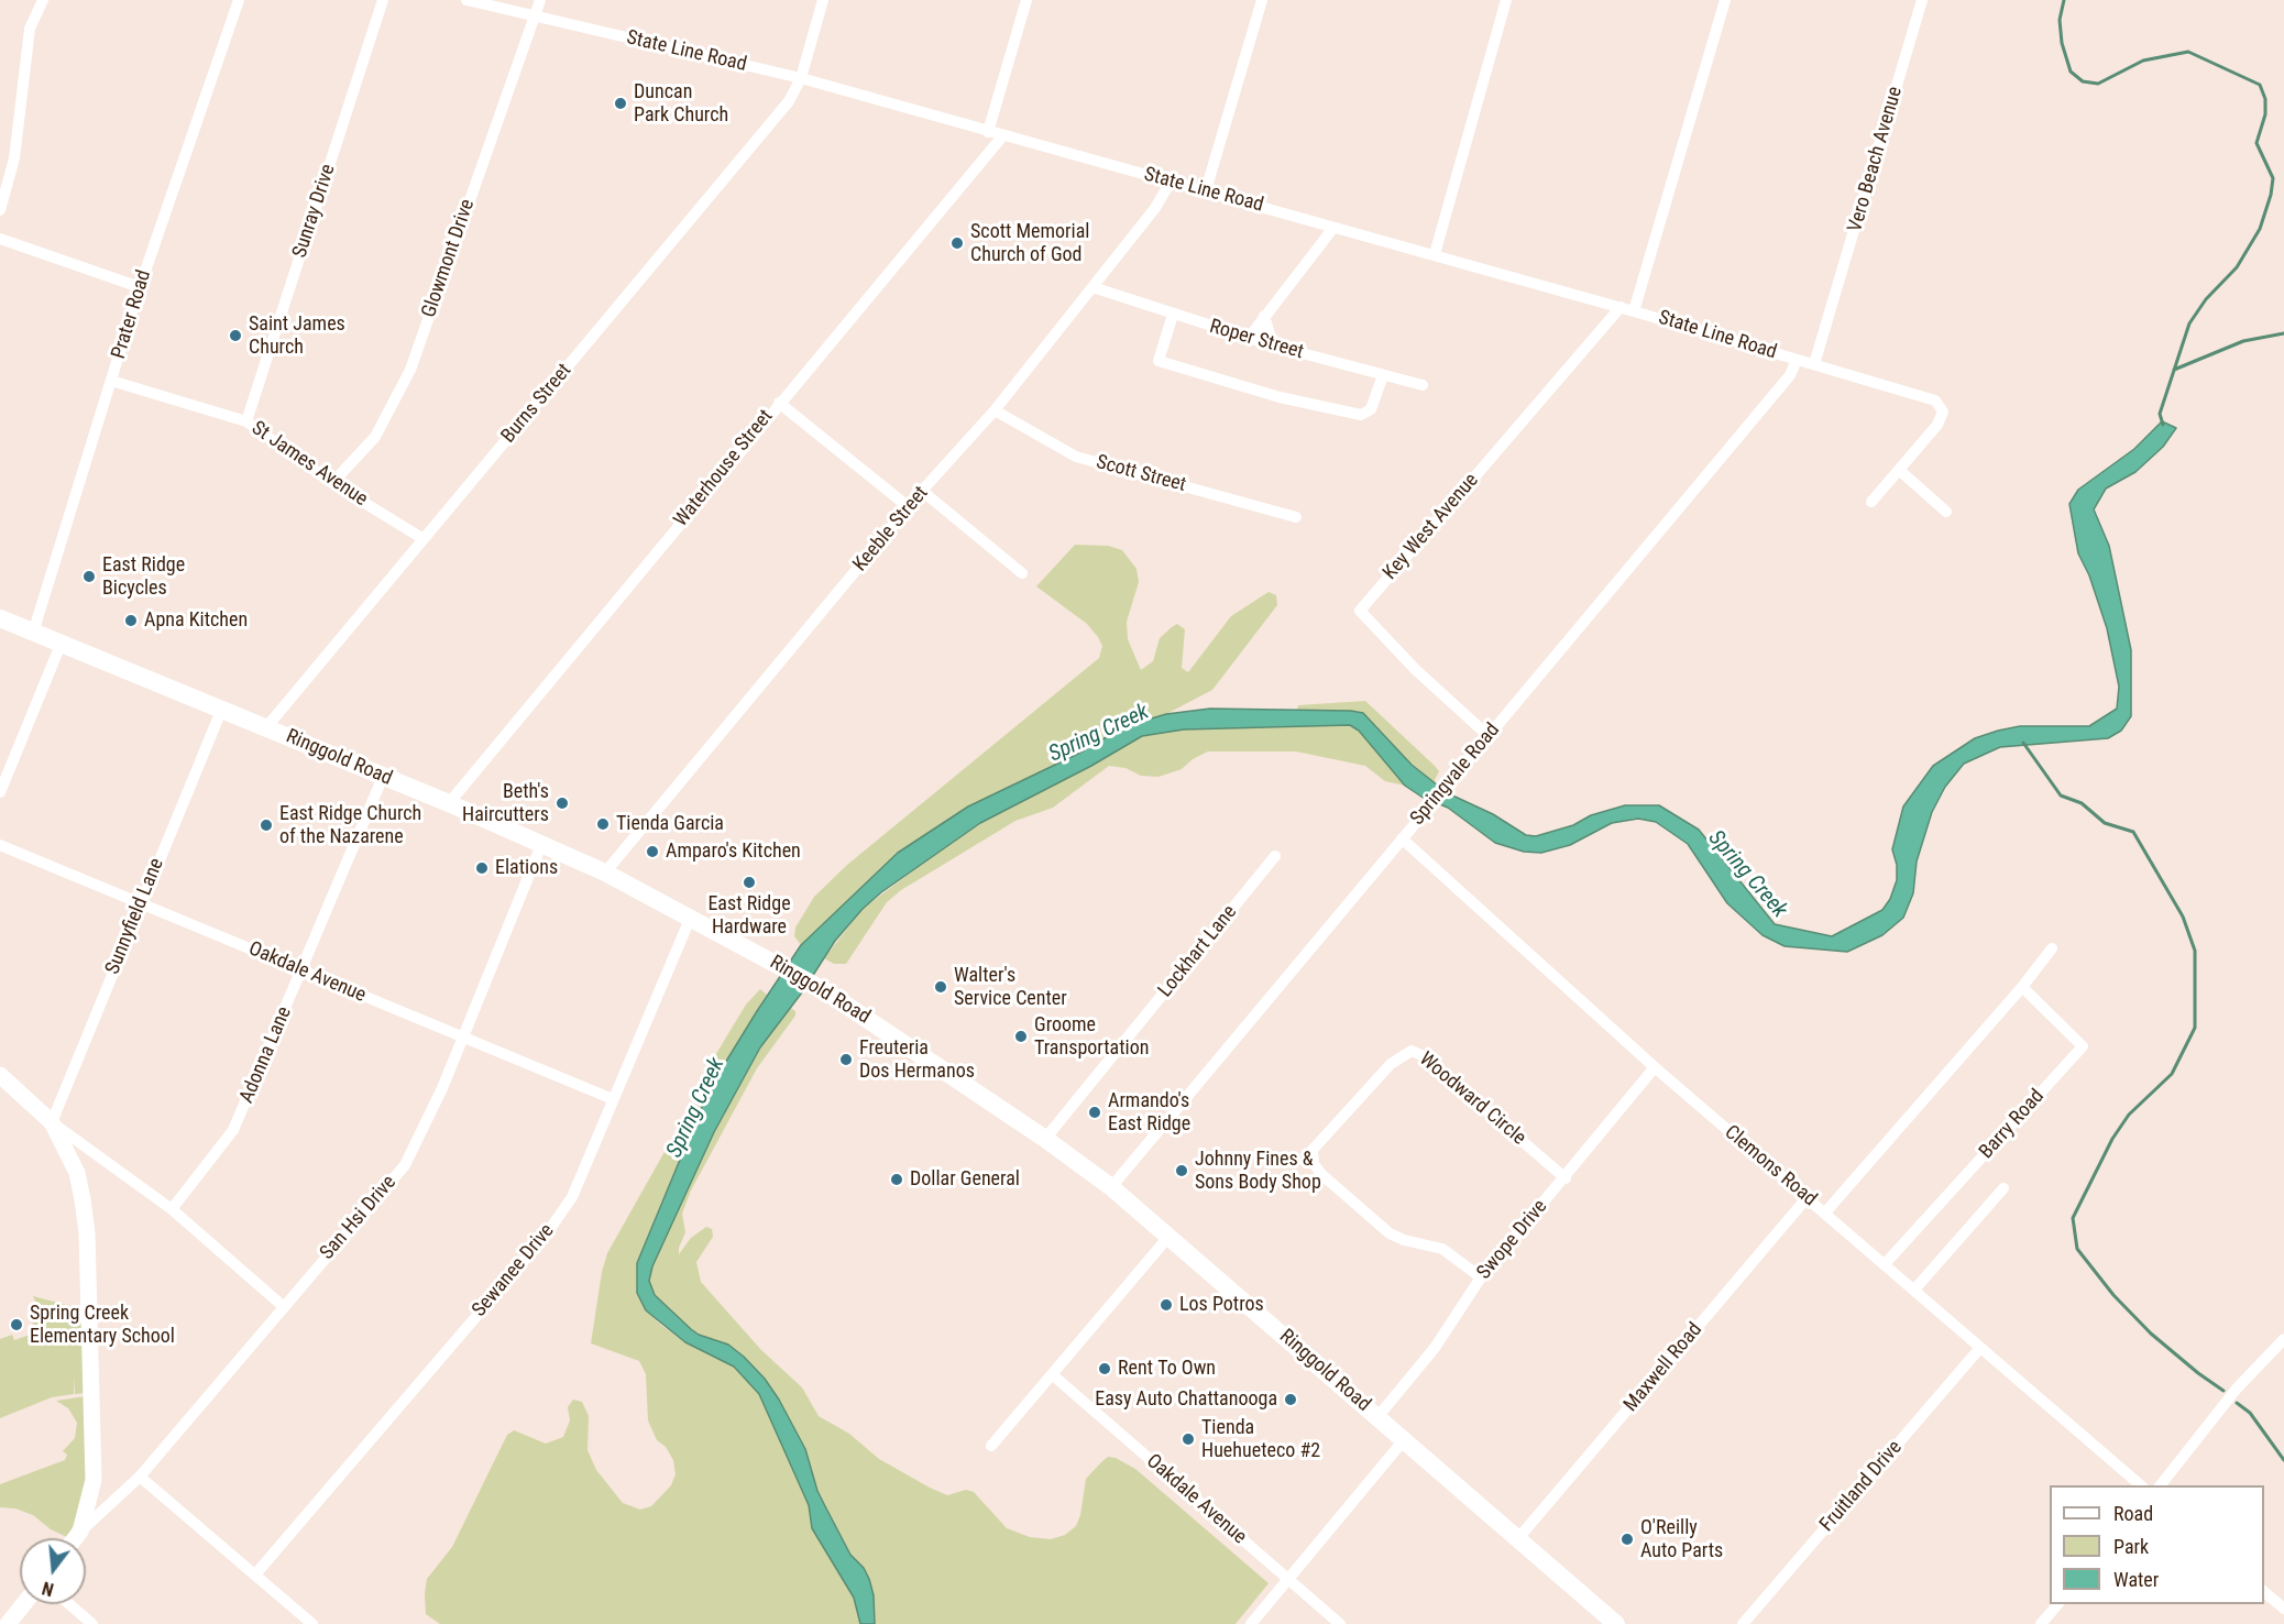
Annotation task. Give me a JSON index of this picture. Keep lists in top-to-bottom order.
{
  "streets": {
    "main road": ["Ringgold Road"],
    "street": [
      "State Line Road",
      "Vero Beach Avenue",
      "Sunray Drive",
      "Glowmont Drive",
      "Prater Road",
      "Roper Street",
      "Burns Street",
      "St James Avenue",
      "Waterhouse Street",
      "Scott Street",
      "Key West Avenue",
      "Keeble Street",
      "Springvale Road",
      "Sunnyfield Lane",
      "Lockhart Lane",
      "Oakdale Avenue",
      "Adonna Lane",
      "Woodward Circle",
      "Barry Road",
      "Clemons Road",
      "San Hsi Drive",
      "Swope Drive",
      "Sewanee Drive",
      "Maxwell Road",
      "Fruitland Drive"
    ]
  },
  "crossings": [
    ["State Line Road", "Vero Beach Avenue"],
    ["State Line Road", "Glowmont Drive"],
    ["State Line Road", "Burns Street"],
    ["State Line Road", "Waterhouse Street"],
    ["State Line Road", "Key West Avenue"],
    ["State Line Road", "Keeble Street"],
    ["State Line Road", "Springvale Road"],
    ["Sunray Drive", "St James Avenue"],
    ["Glowmont Drive", "St James Avenue"],
    ["Prater Road", "St James Avenue"],
    ["Prater Road", "Ringgold Road"],
    ["Roper Street", "Keeble Street"],
    ["Burns Street", "St James Avenue"],
    ["Burns Street", "Ringgold Road"],
    ["Waterhouse Street", "Ringgold Road"],
    ["Scott Street", "Keeble Street"],
    ["Key West Avenue", "Springvale Road"],
    ["Keeble Street", "Ringgold Road"],
    ["Ringgold Road", "Springvale Road"],
    ["Ringgold Road", "Sunnyfield Lane"],
    ["Ringgold Road", "Lockhart Lane"],
    ["Ringgold Road", "Adonna Lane"],
    ["Ringgold Road", "San Hsi Drive"],
    ["Ringgold Road", "Swope Drive"],
    ["Ringgold Road", "Sewanee Drive"],
    ["Ringgold Road", "Maxwell Road"],
    ["Springvale Road", "Clemons Road"],
    ["Sunnyfield Lane", "Oakdale Avenue"],
    ["Oakdale Avenue", "Adonna Lane"],
    ["Oakdale Avenue", "San Hsi Drive"],
    ["Oakdale Avenue", "Sewanee Drive"],
    ["Woodward Circle", "Swope Drive"],
    ["Barry Road", "Clemons Road"],
    ["Clemons Road", "Swope Drive"],
    ["Clemons Road", "Maxwell Road"],
    ["Clemons Road", "Fruitland Drive"]
  ],
  "water": ["Spring Creek"],
  "places": [
    "Duncan Park Church",
    "Scott Memorial Church of God",
    "Saint James Church",
    "East Ridge Bicycles",
    "Apna Kitchen",
    "Beth's Haircutters",
    "Tienda Garcia",
    "East Ridge Church of the Nazarene",
    "Amparo's Kitchen",
    "Elations",
    "East Ridge Hardware",
    "Walter's Service Center",
    "Groome Transportation",
    "Freuteria Dos Hermanos",
    "Armando's East Ridge",
    "Johnny Fines & Sons Body Shop",
    "Dollar General",
    "Los Potros",
    "Spring Creek Elementary School",
    "Rent To Own",
    "Easy Auto Chattanooga",
    "Tienda Huehueteco #2",
    "O'Reilly Auto Parts"
  ],
  "legend": ["Road", "Park", "Water"],
  "north": "bottom"
}
